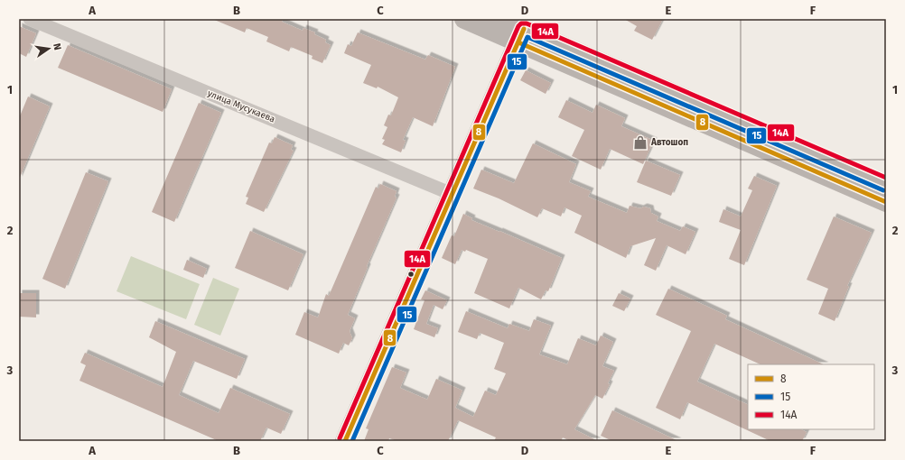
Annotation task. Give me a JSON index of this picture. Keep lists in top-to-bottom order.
{
  "streets": {
    "street": ["улица Мусукаева"]
  },
  "places": {
    "shop": ["Автошоп"]
  },
  "lines": ["transit line 14А", "transit line 8", "transit line 15"],
  "legend": ["8", "15", "14А"],
  "north": "right",
  "grid": {
    "columns": [
      "A",
      "B",
      "C",
      "D",
      "E",
      "F"
    ],
    "rows": ["1", "2", "3"]
  }
}
